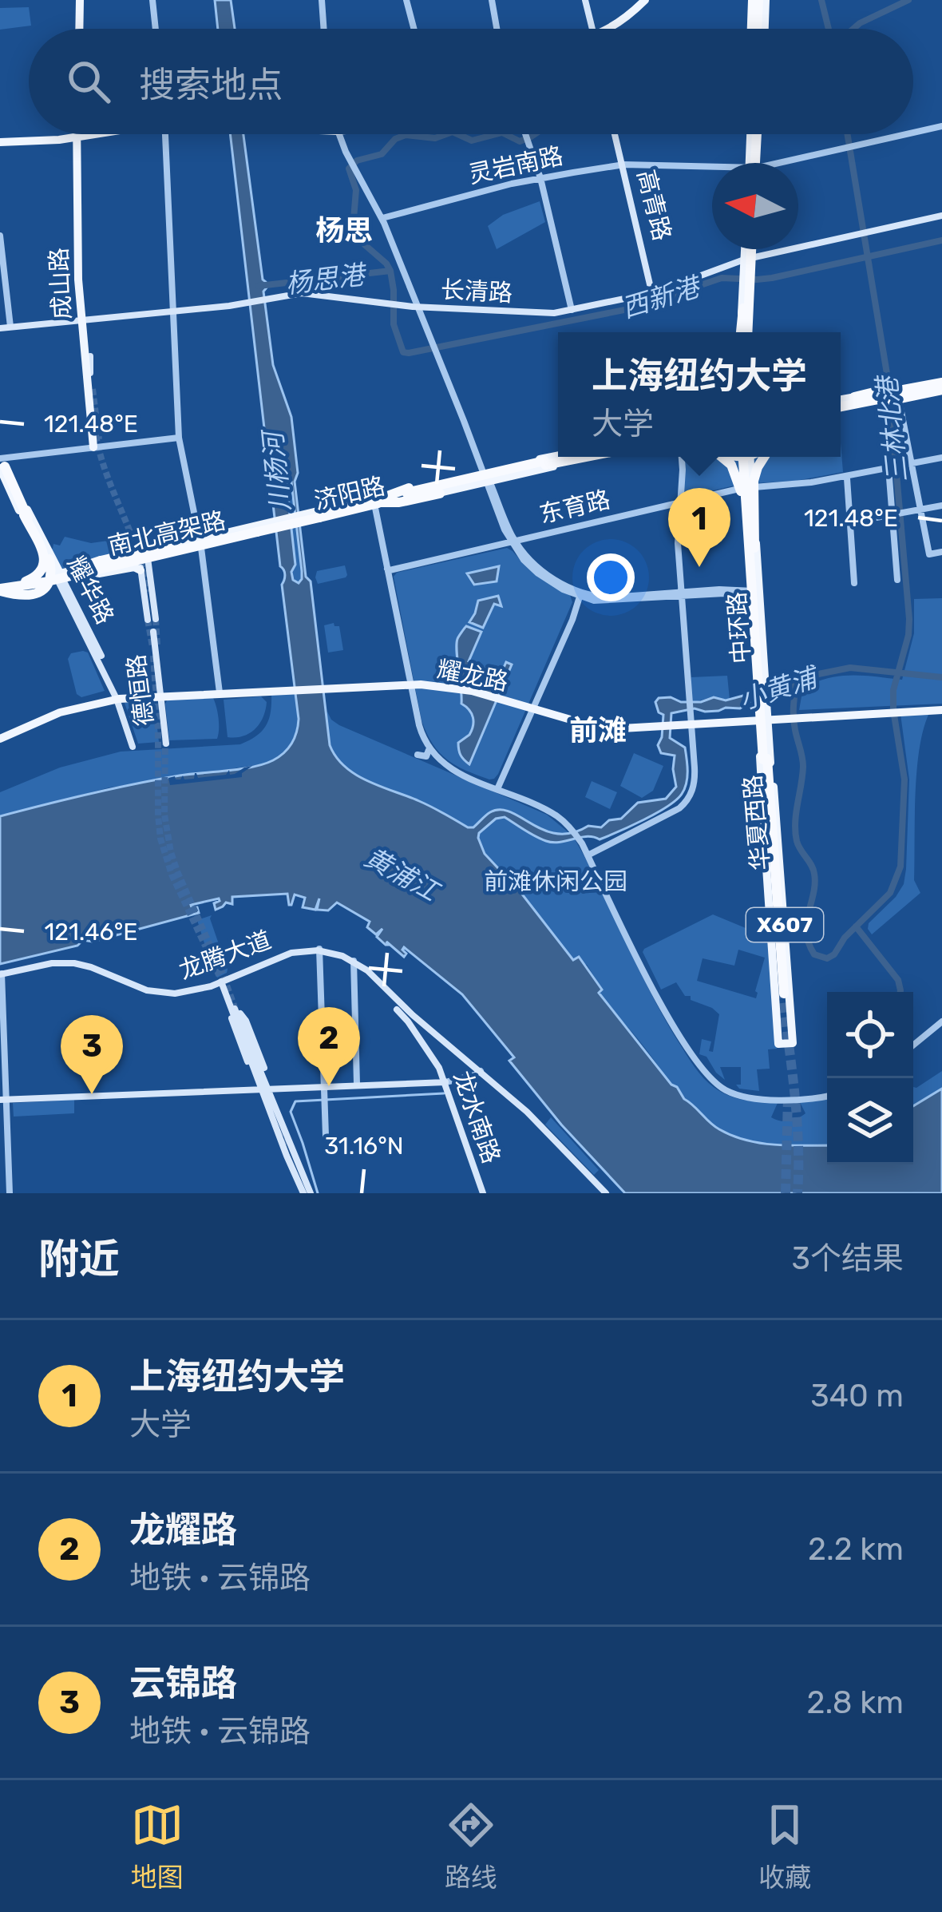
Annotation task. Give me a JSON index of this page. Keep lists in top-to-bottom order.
{
  "streets": {
    "highway": ["南北高架路", "中环路"],
    "main road": [
      "高青路",
      "成山路",
      "长清路",
      "济阳路",
      "耀华路",
      "耀龙路",
      "德恒路",
      "华夏西路",
      "X607",
      "龙腾大道",
      "龙水南路"
    ],
    "street": ["灵岩南路", "东育路"]
  },
  "crossings": [
    ["灵岩南路", "高青路"],
    ["高青路", "长清路"],
    ["成山路", "长清路"],
    ["济阳路", "南北高架路"],
    ["济阳路", "耀华路"],
    ["东育路", "华夏西路"],
    ["耀华路", "耀龙路"],
    ["中环路", "华夏西路"],
    ["耀龙路", "德恒路"],
    ["耀龙路", "华夏西路"]
  ],
  "districts": ["杨思", "前滩"],
  "water": [
    "杨思港",
    "西新港",
    "三林北港",
    "川杨河",
    "小黄浦",
    "黄浦江"
  ],
  "parks": ["前滩休闲公园"],
  "north": "left",
  "page": {
    "search": "搜索地点",
    "popup": ["上海纽约大学", "大学"],
    "pins": ["1", "2", "3"],
    "heading": ["附近", "3个结果"],
    "list": [
      {
        "mark": "1",
        "name": "上海纽约大学",
        "note": "大学",
        "value": "340 m"
      },
      {
        "mark": "2",
        "name": "龙耀路",
        "note": "地铁 · 云锦路",
        "value": "2.2 km"
      },
      {
        "mark": "3",
        "name": "云锦路",
        "note": "地铁 · 云锦路",
        "value": "2.8 km"
      }
    ],
    "nav": ["地图", "路线", "收藏"]
  },
  "coordinates": ["121.48°E", "121.46°E", "31.16°N"]
}
